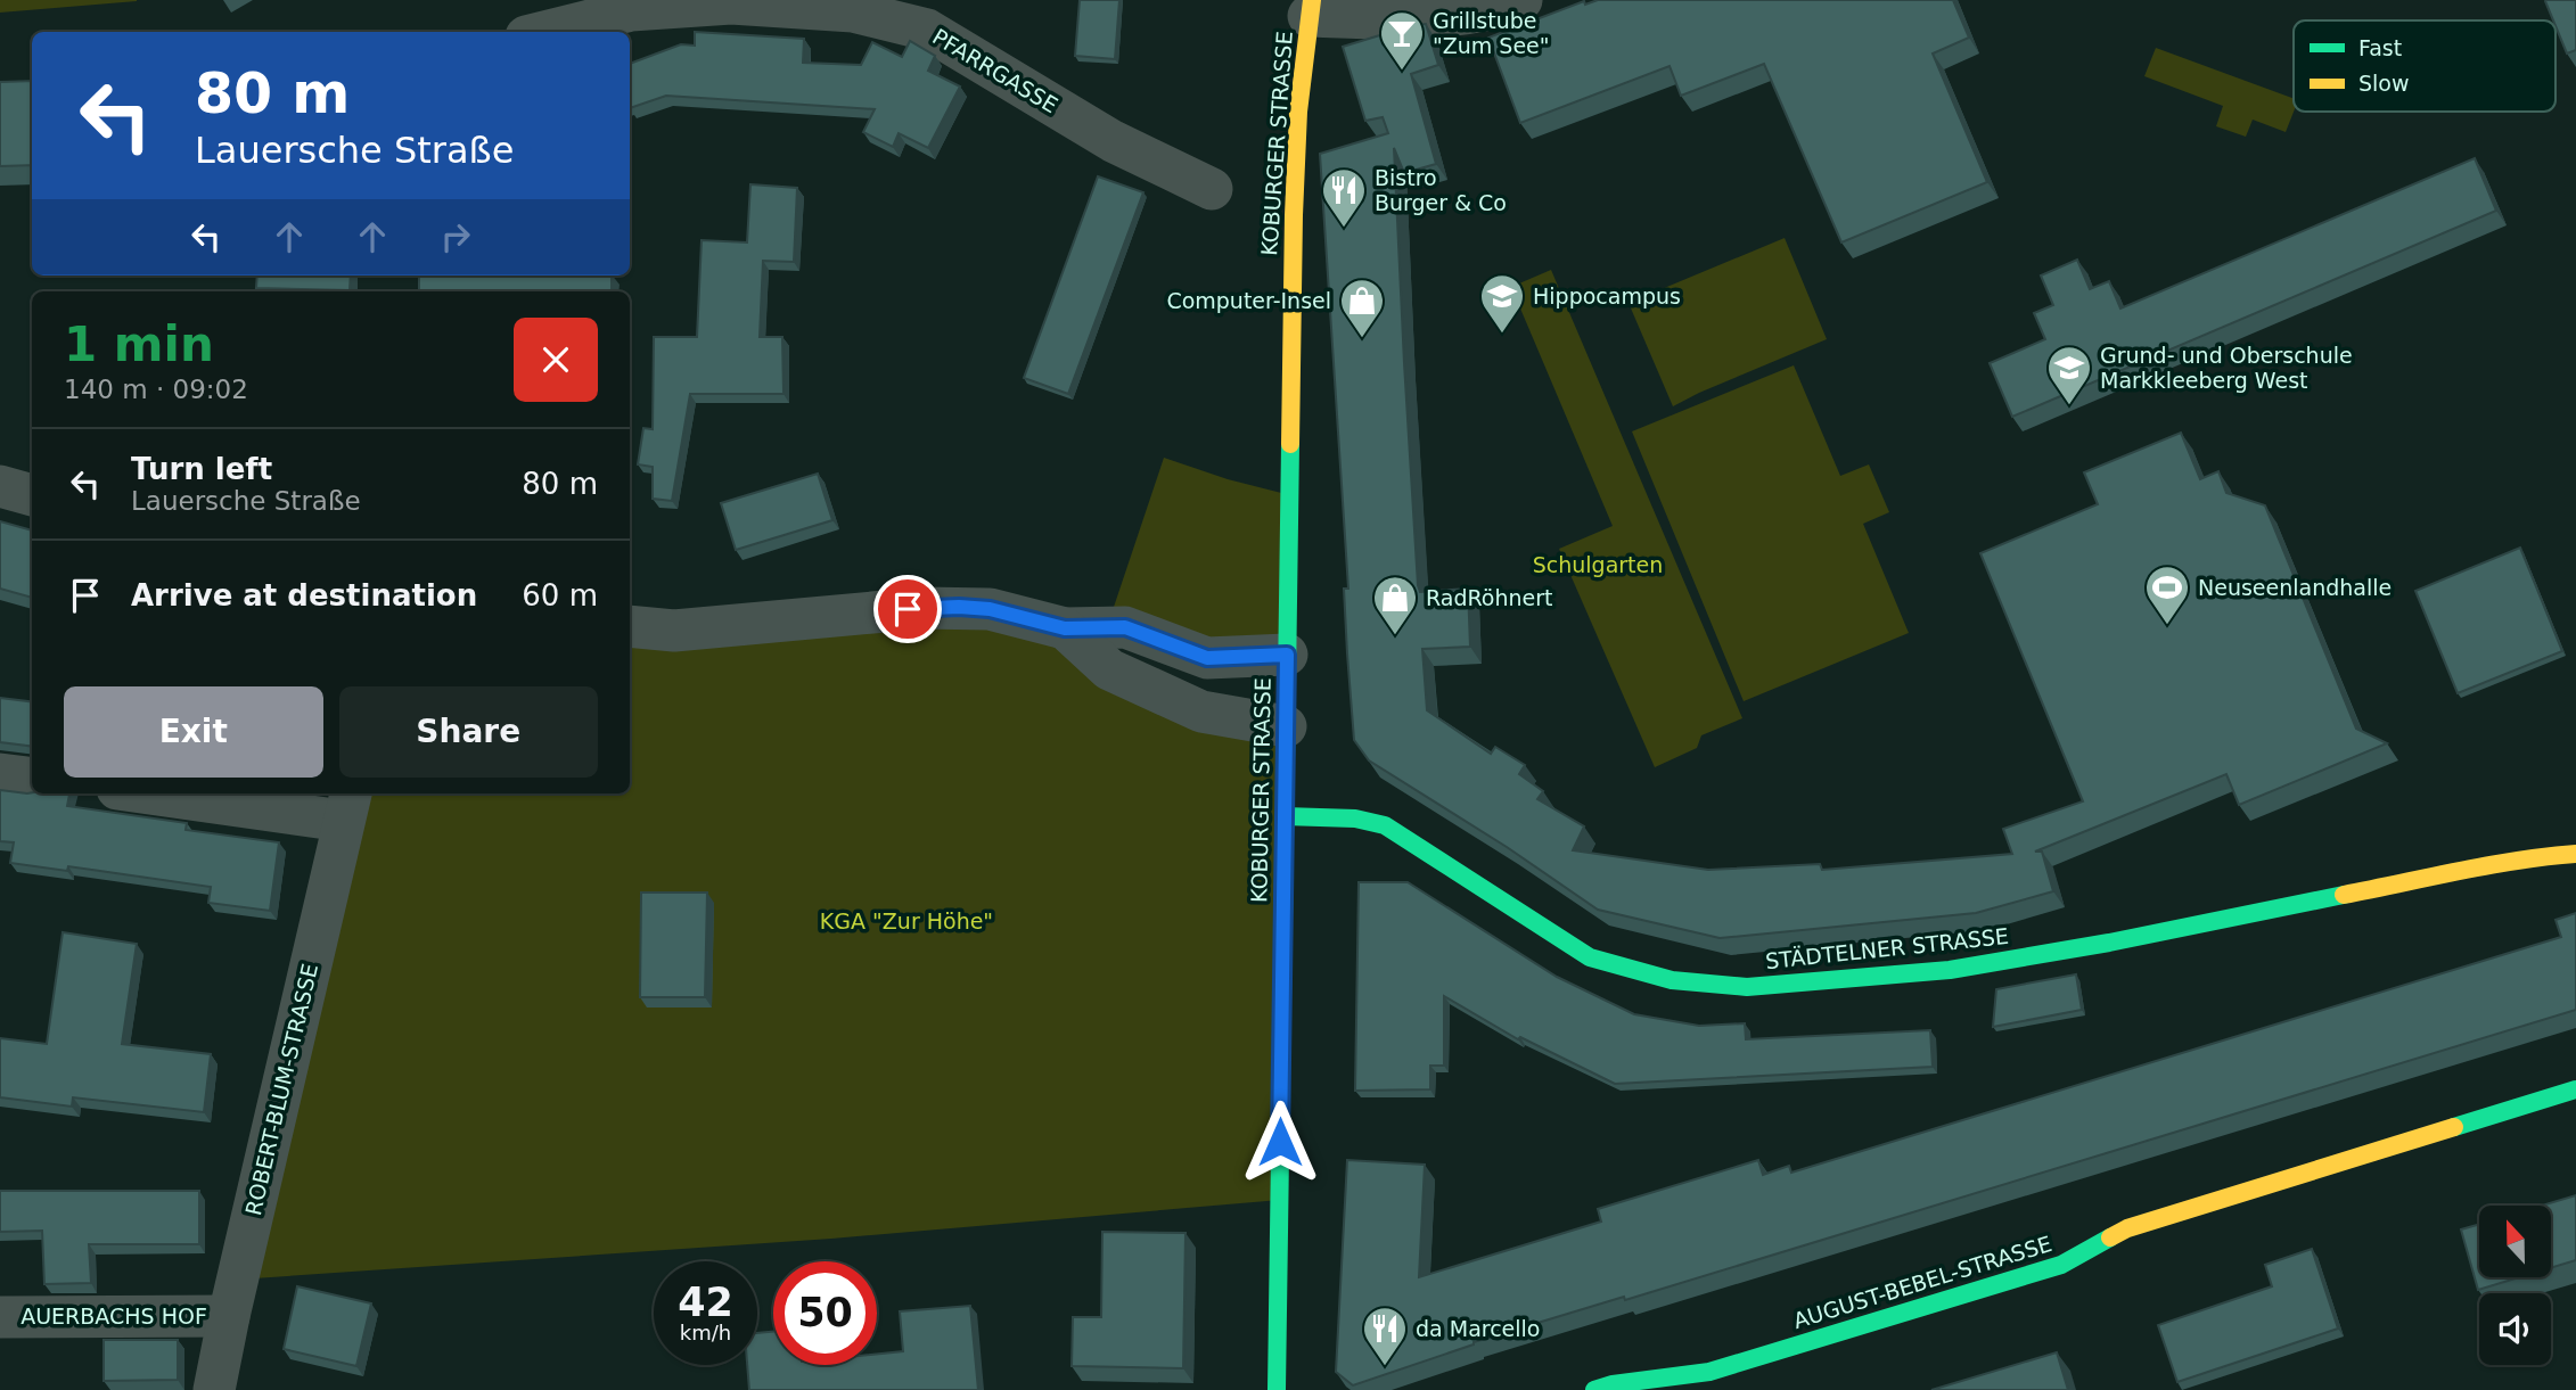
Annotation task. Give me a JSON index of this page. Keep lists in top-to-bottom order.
{
  "streets": {
    "street": [
      "PFARRGASSE",
      "KOBURGER STRASSE",
      "STÄDTELNER STRASSE",
      "ROBERT-BLUM-STRASSE",
      "AUGUST-BEBEL-STRASSE",
      "AUERBACHS HOF"
    ]
  },
  "crossings": [
    ["KOBURGER STRASSE", "STÄDTELNER STRASSE"],
    ["ROBERT-BLUM-STRASSE", "AUERBACHS HOF"]
  ],
  "parks": ["Schulgarten", "KGA \"Zur Höhe\""],
  "places": {
    "bar": ["Grillstube \"Zum See\""],
    "restaurant": ["Bistro Burger & Co", "da Marcello"],
    "school or university": ["Hippocampus", "Grund- und Oberschule Markkleeberg West"],
    "shop": ["Computer-Insel", "RadRöhnert"],
    "sports": ["Neuseenlandhalle"]
  },
  "legend": ["Fast", "Slow"],
  "north": "top",
  "page": {
    "turn": ["80 m", "Lauersche Straße"],
    "heading": ["1 min", "140 m · 09:02"],
    "list": [
      {
        "name": "Turn left",
        "note": "Lauersche Straße",
        "value": "80 m"
      },
      {
        "name": "Arrive at destination",
        "value": "60 m"
      }
    ],
    "buttons": ["Exit", "Share"],
    "speed": "42 km/h",
    "limit": "50"
  }
}
